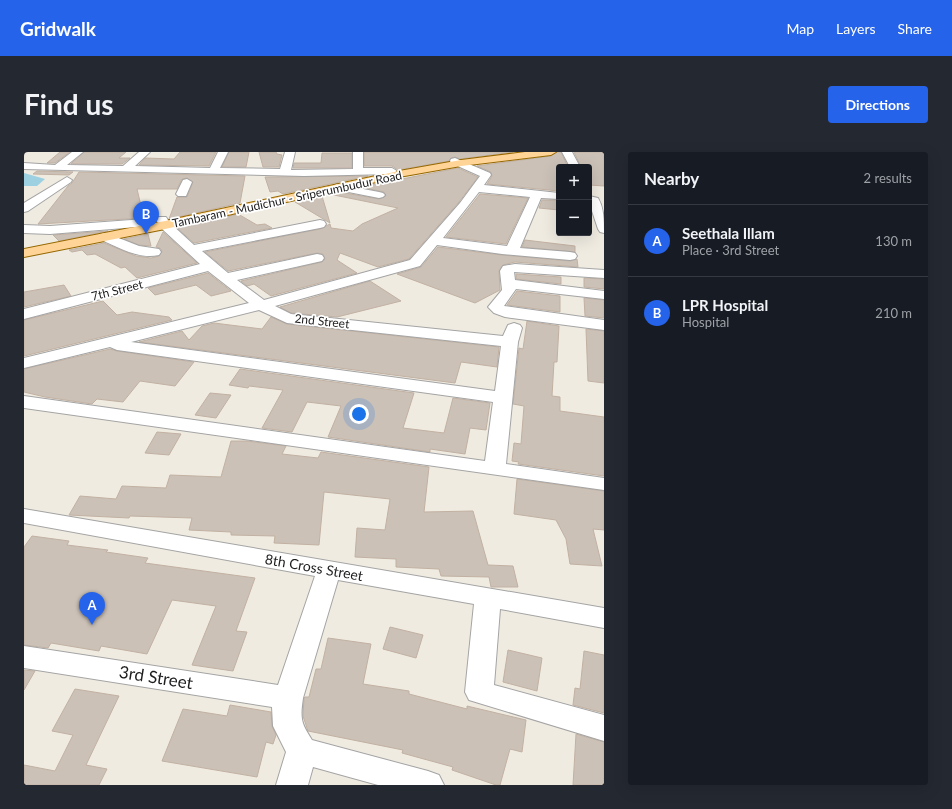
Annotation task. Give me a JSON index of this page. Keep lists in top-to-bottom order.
{
  "streets": {
    "main road": ["Tambaram - Mudichur - Sriperumbudur Road"],
    "street": [
      "7th Street",
      "2nd Street",
      "8th Cross Street",
      "3rd Street"
    ]
  },
  "crossings": [
    ["Tambaram - Mudichur - Sriperumbudur Road", "2nd Street"],
    ["7th Street", "2nd Street"]
  ],
  "page": {
    "header": "Gridwalk",
    "nav": ["Map", "Layers", "Share"],
    "buttons": "Directions",
    "title": "Find us",
    "heading": ["Nearby", "2 results"],
    "map_buttons": ["+", "−"],
    "pins": ["B", "A"],
    "list": [
      {
        "mark": "A",
        "name": "Seethala Illam",
        "note": "Place · 3rd Street",
        "value": "130 m"
      },
      {
        "mark": "B",
        "name": "LPR Hospital",
        "note": "Hospital",
        "value": "210 m"
      }
    ]
  }
}
